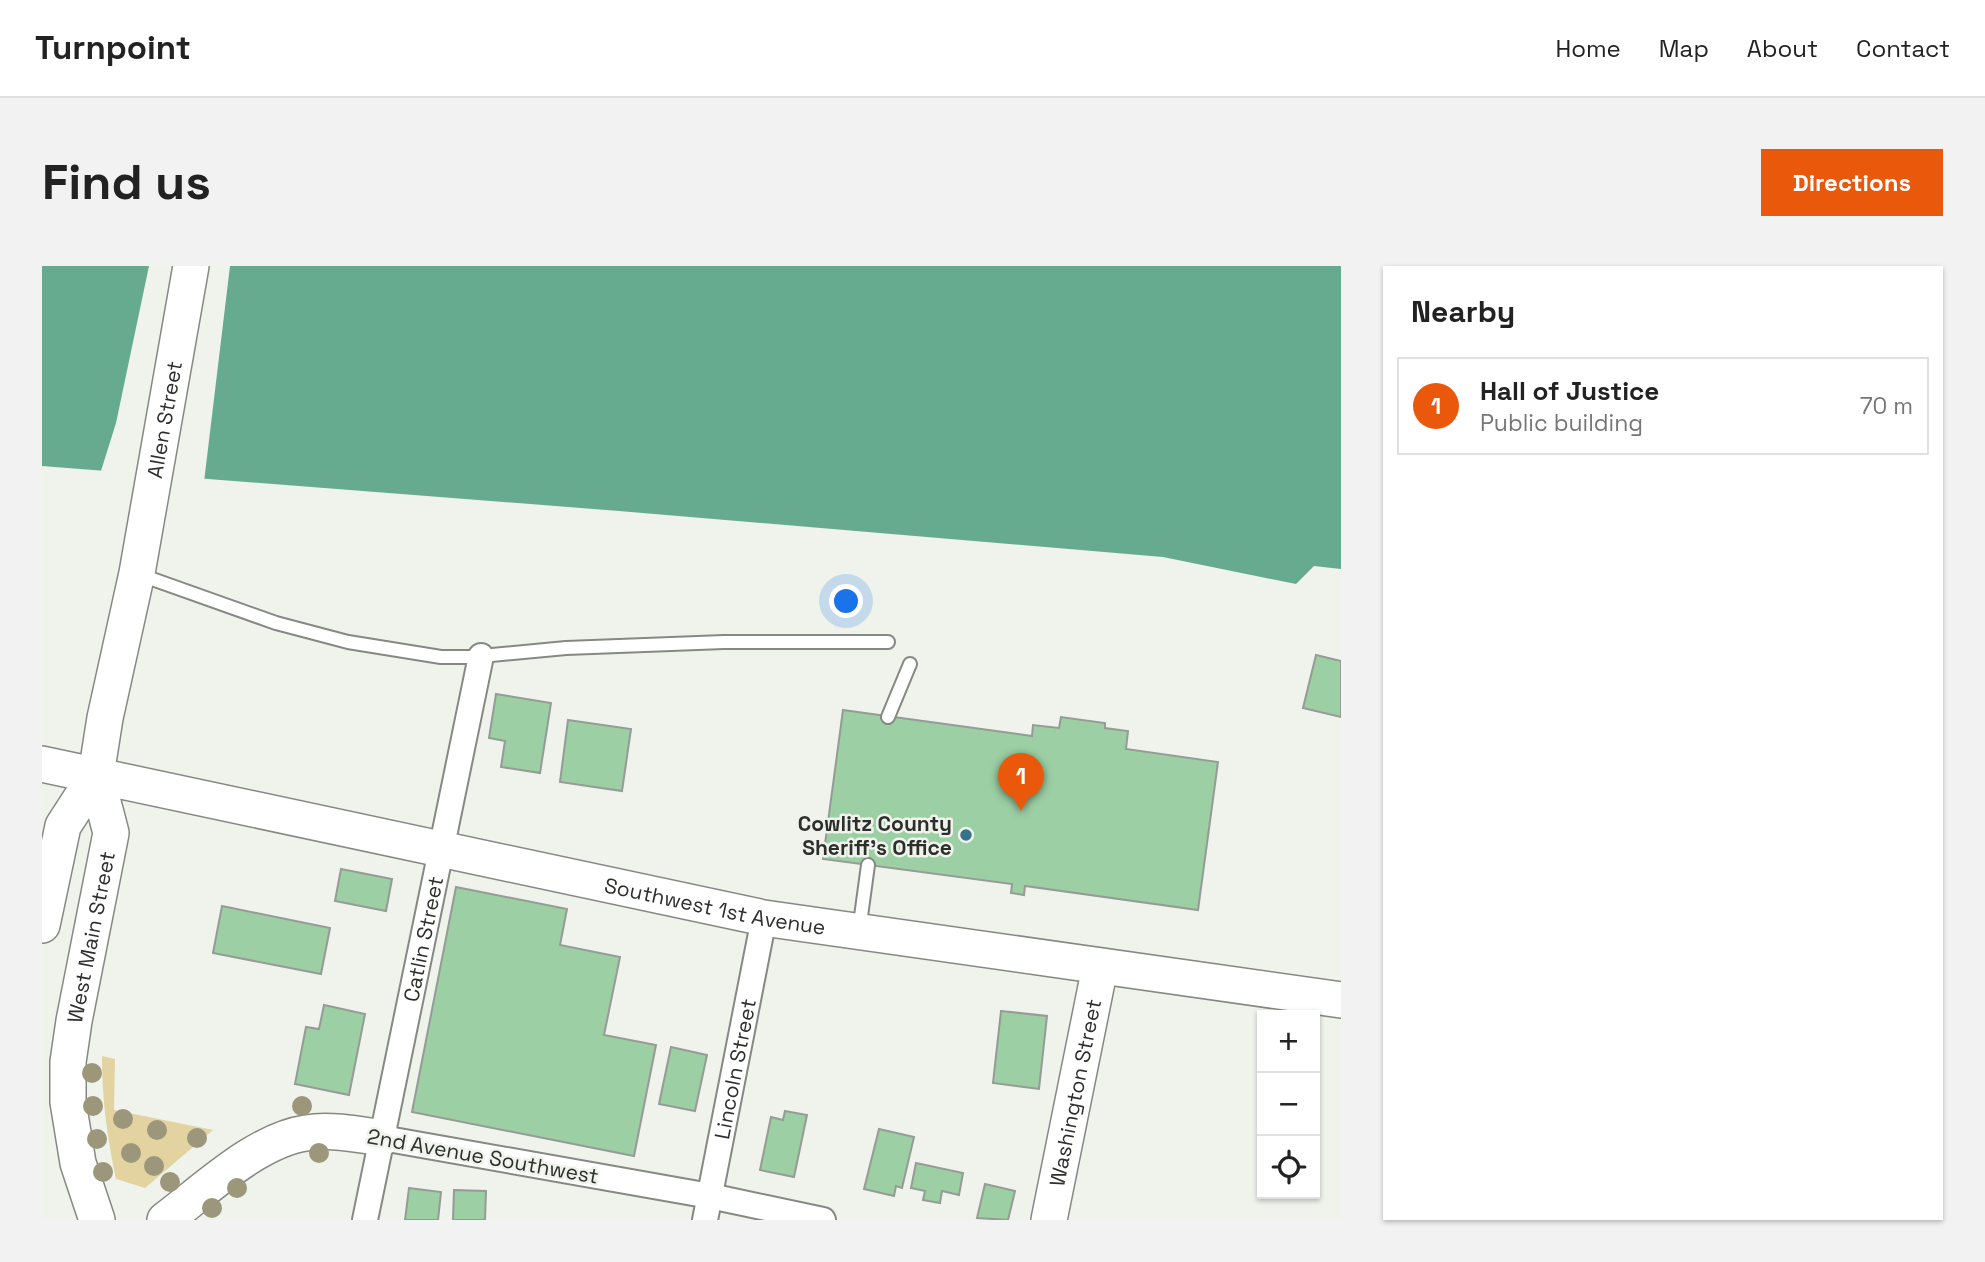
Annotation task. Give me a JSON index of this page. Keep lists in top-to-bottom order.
{
  "streets": {
    "main road": [
      "Allen Street",
      "Southwest 1st Avenue",
      "West Main Street",
      "Washington Street",
      "2nd Avenue Southwest"
    ],
    "street": ["Catlin Street", "Lincoln Street"]
  },
  "crossings": [
    ["Allen Street", "West Main Street"],
    ["Southwest 1st Avenue", "West Main Street"],
    ["Southwest 1st Avenue", "Catlin Street"],
    ["Southwest 1st Avenue", "Lincoln Street"],
    ["Southwest 1st Avenue", "Washington Street"],
    ["Catlin Street", "2nd Avenue Southwest"],
    ["Lincoln Street", "2nd Avenue Southwest"]
  ],
  "places": ["Cowlitz County Sheriff’s Office"],
  "page": {
    "header": "Turnpoint",
    "nav": [
      "Home",
      "Map",
      "About",
      "Contact"
    ],
    "buttons": "Directions",
    "title": "Find us",
    "heading": "Nearby",
    "list": [
      {
        "mark": "1",
        "name": "Hall of Justice",
        "note": "Public building",
        "value": "70 m"
      }
    ],
    "pins": "1",
    "map_buttons": ["+", "−"]
  }
}
